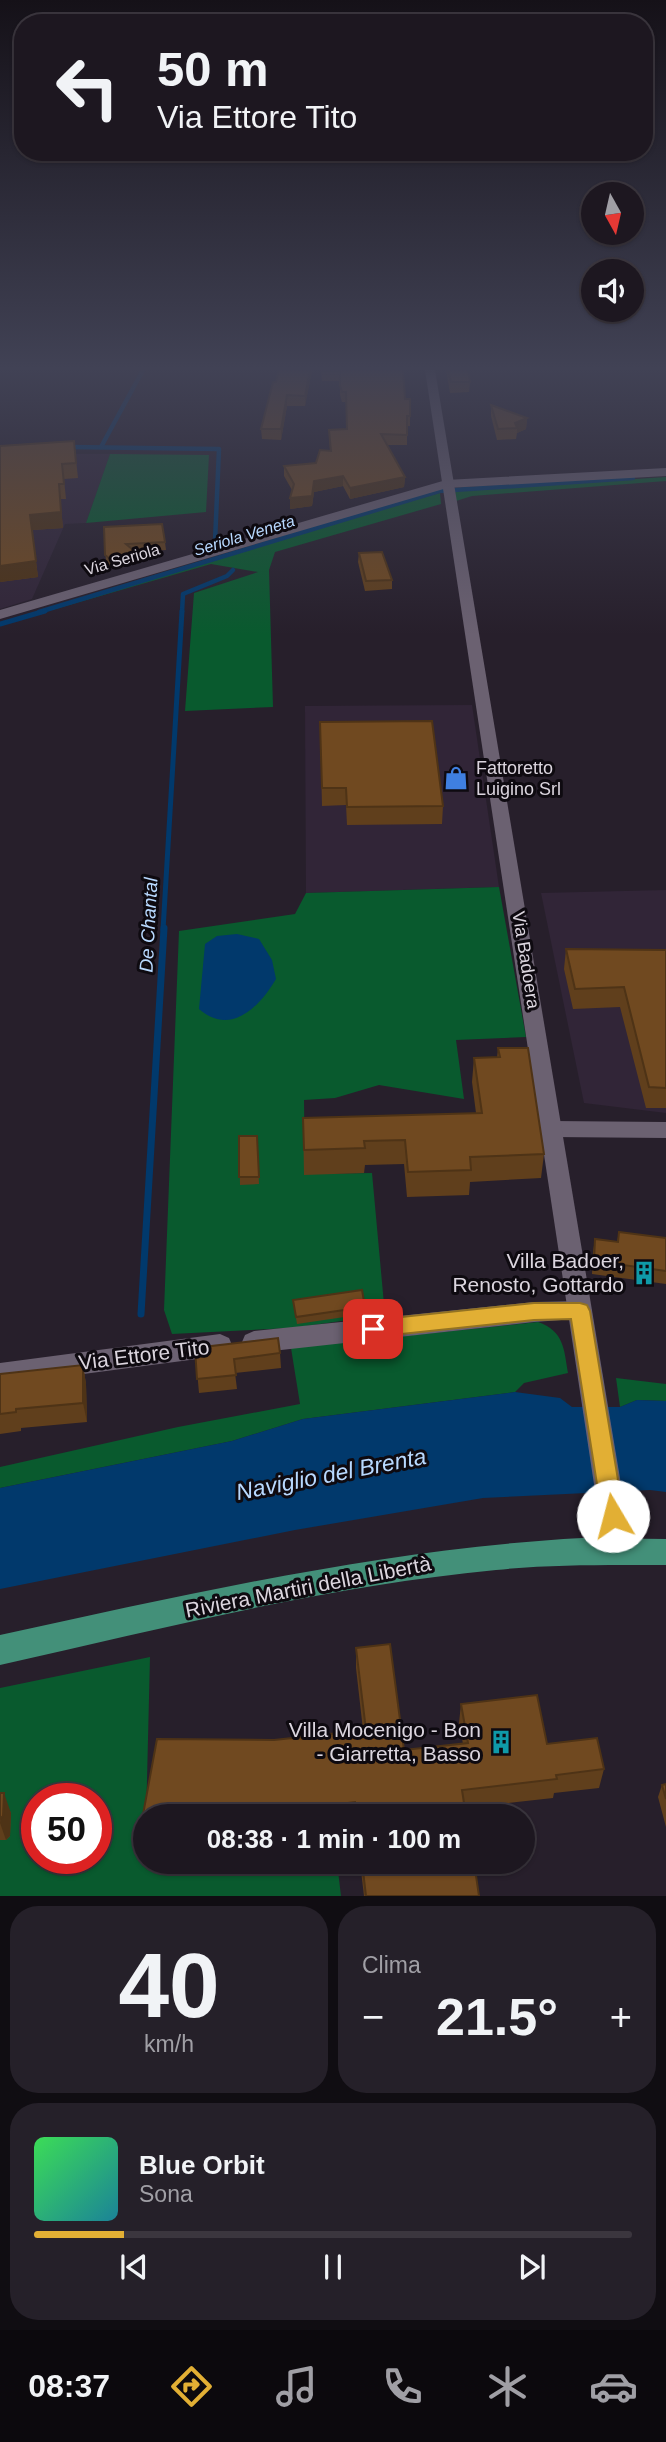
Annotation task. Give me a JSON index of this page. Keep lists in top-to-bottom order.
{
  "streets": {
    "main road": [
      "Via Seriola",
      "Via Badoera",
      "Via Ettore Tito",
      "Riviera Martiri della Libertà"
    ]
  },
  "crossings": [
    ["Via Seriola", "Via Badoera"],
    ["Via Badoera", "Via Ettore Tito"],
    ["Via Badoera", "Riviera Martiri della Libertà"]
  ],
  "water": ["Seriola Veneta", "De Chantal", "Naviglio del Brenta"],
  "places": {
    "shop": ["Fattoretto Luigino Srl"],
    "building": ["Villa Badoer, Renosto, Gottardo", "Villa Mocenigo - Bon - Giarretta, Basso"]
  },
  "north": "bottom",
  "page": {
    "turn": ["50 m", "Via Ettore Tito"],
    "limit": "50",
    "trip": "08:38 · 1 min · 100 m",
    "tile": [
      ["40", "km/h"],
      "Clima"
    ],
    "heat": ["−", "21.5°", "+"],
    "song": ["Blue Orbit", "Sona"],
    "tabs": "08:37"
  }
}
